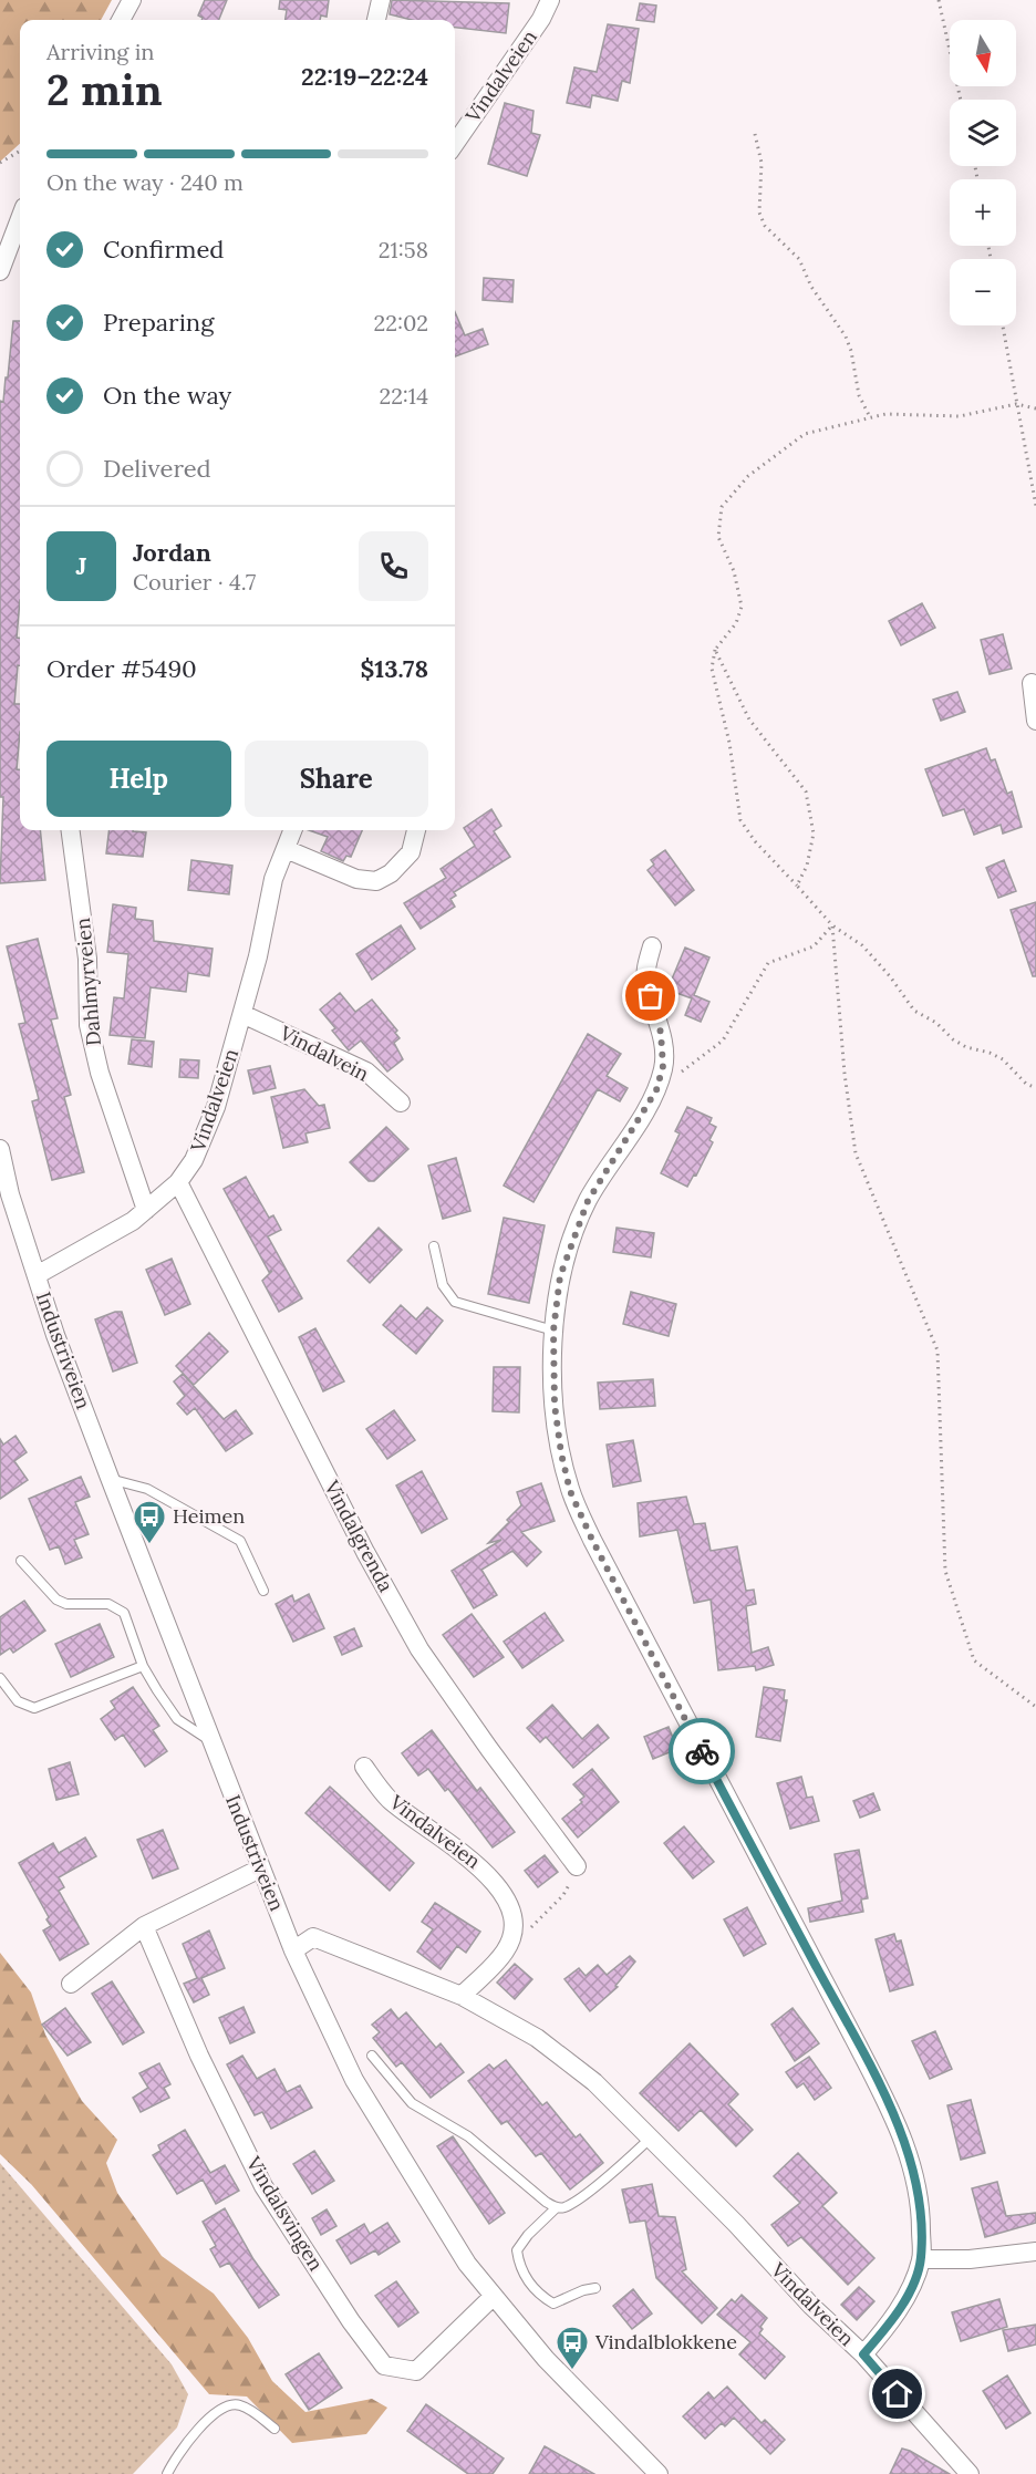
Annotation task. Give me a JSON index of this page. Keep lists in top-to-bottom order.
{
  "streets": {
    "street": [
      "Vindalveien",
      "Dahlmyrveien",
      "Vindalvein",
      "Industriveien",
      "Vindalgrenda",
      "Vindalsvingen"
    ]
  },
  "crossings": [
    ["Vindalveien", "Dahlmyrveien"],
    ["Vindalveien", "Vindalvein"],
    ["Vindalveien", "Industriveien"],
    ["Vindalveien", "Vindalgrenda"],
    ["Industriveien", "Vindalsvingen"]
  ],
  "places": {
    "bus stop": ["Heimen", "Vindalblokkene"]
  },
  "north": "bottom",
  "page": {
    "map_buttons": ["+", "−"],
    "heading": ["2 min", "Arriving in", "22:19–22:24"],
    "panel": [
      "Jordan",
      "Courier · 4.7",
      "Order #5490",
      "$13.78"
    ],
    "bar": "On the way · 240 m",
    "list": [
      ["Confirmed", "21:58"],
      ["Preparing", "22:02"],
      ["On the way", "22:14"],
      "Delivered"
    ],
    "round": "J",
    "buttons": ["Help", "Share"]
  }
}
